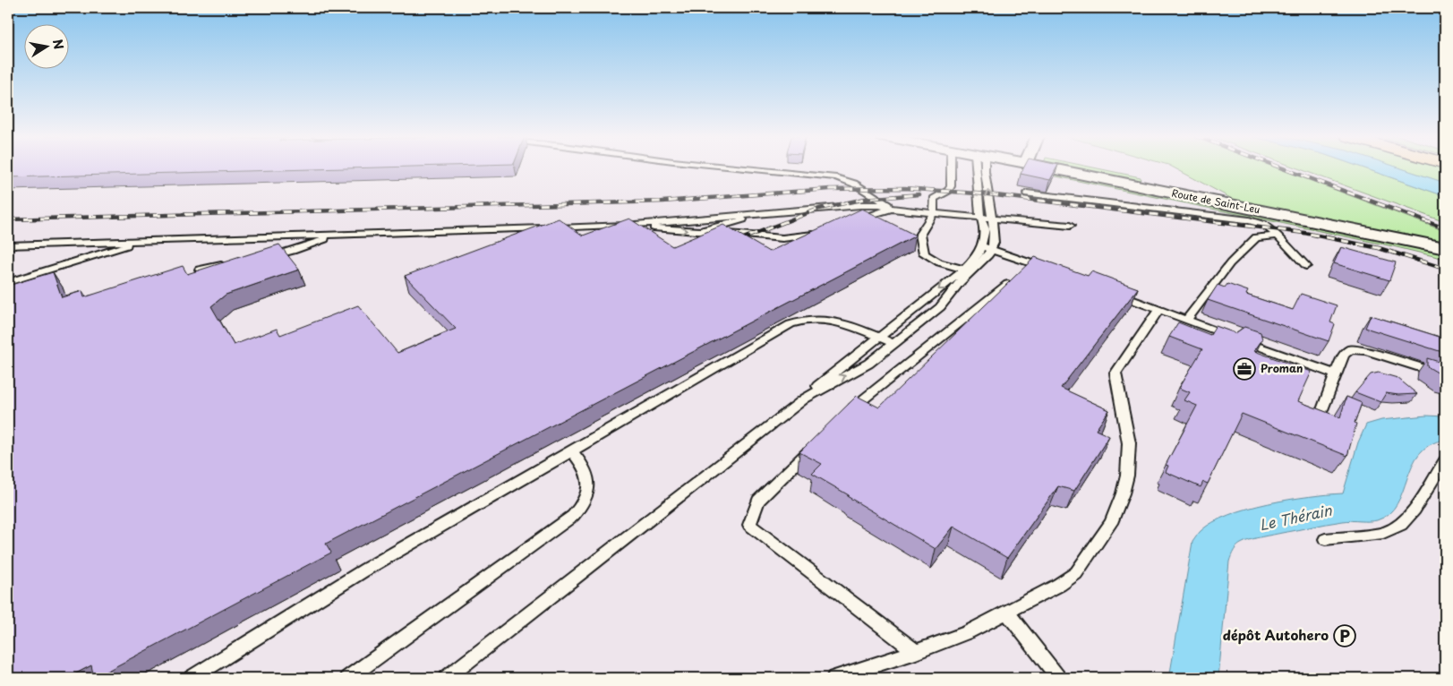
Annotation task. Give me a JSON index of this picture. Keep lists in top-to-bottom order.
{
  "streets": {
    "street": ["Route de Saint-Leu"]
  },
  "water": ["Le Thérain"],
  "places": {
    "office": ["Proman"],
    "parking": ["dépôt Autohero"]
  },
  "north": "right"
}
